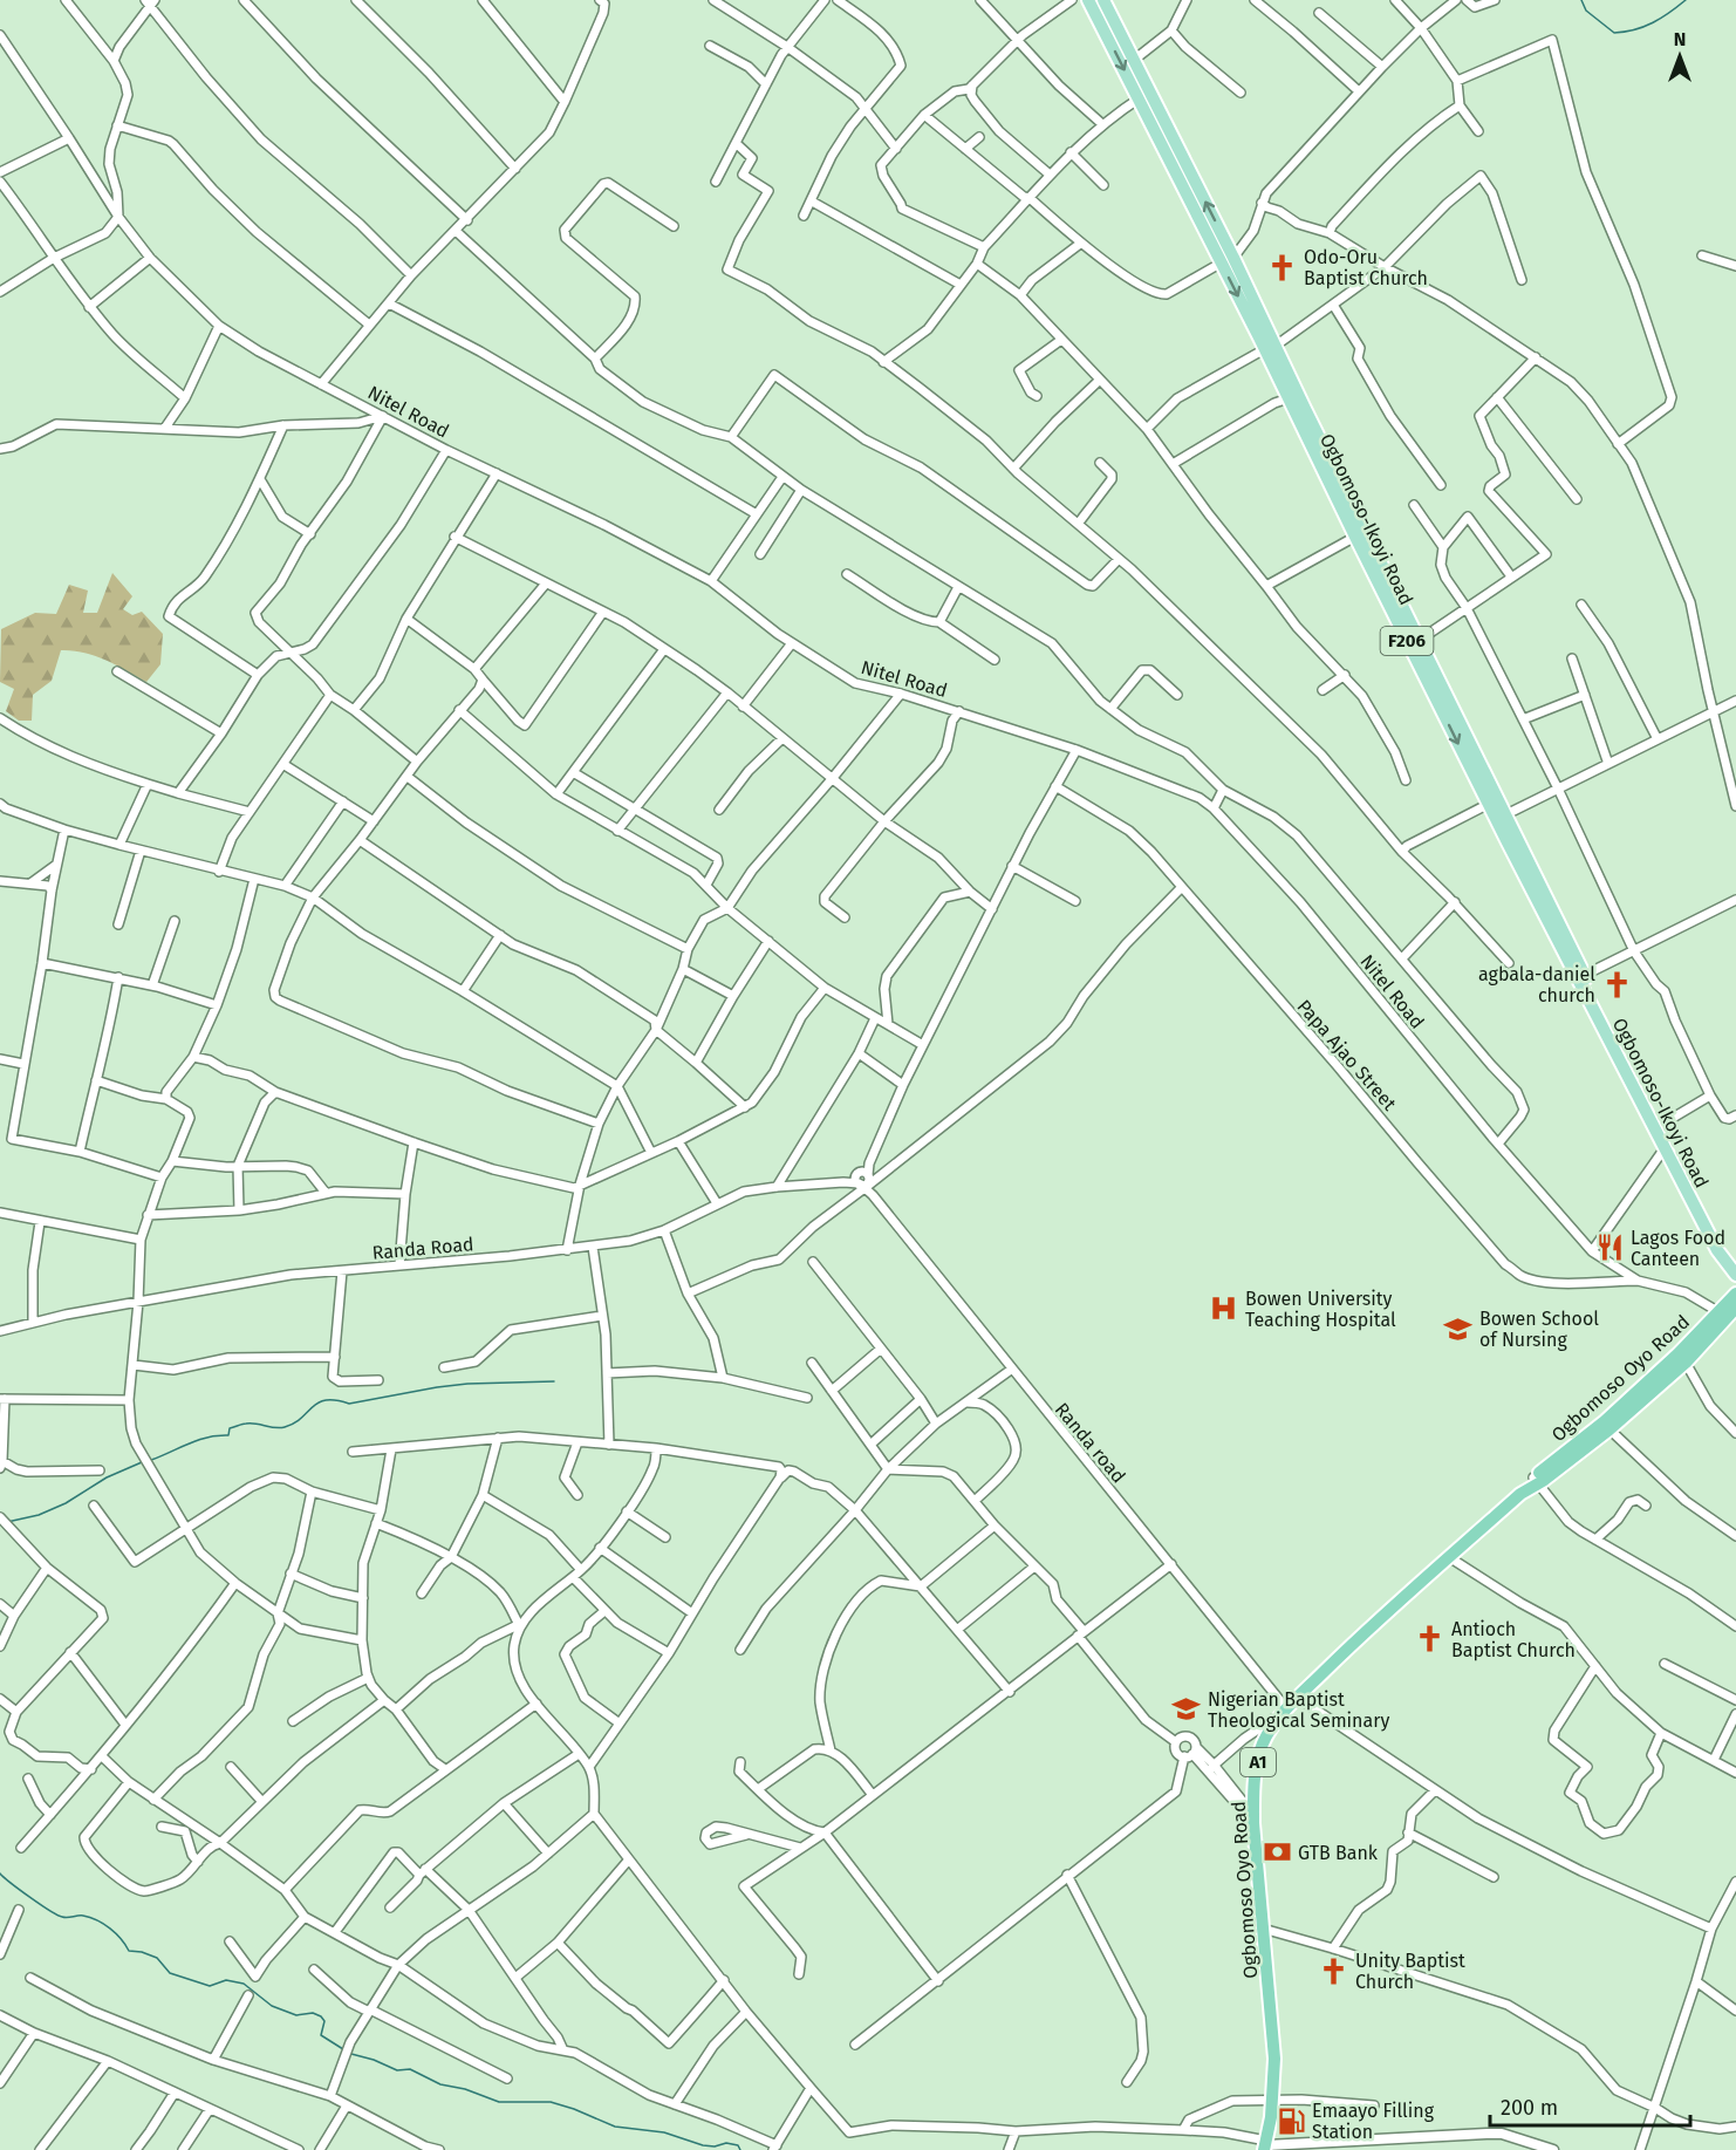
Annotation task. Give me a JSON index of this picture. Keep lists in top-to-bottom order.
{
  "streets": {
    "highway": ["Ogbomoso Oyo Road", "A1"],
    "main road": ["Ogbomoso-Ikoyi Road", "F206"],
    "street": [
      "Nitel Road",
      "Papa Ajao Street",
      "Randa Road",
      "Randa road"
    ]
  },
  "crossings": [
    ["Nitel Road", "Papa Ajao Street"],
    ["Nitel Road", "Ogbomoso Oyo Road"],
    ["Randa Road", "Randa road"],
    ["Ogbomoso Oyo Road", "Randa road"]
  ],
  "places": {
    "church": [
      "Odo-Oru Baptist Church",
      "agbala-daniel church",
      "Antioch Baptist Church",
      "Unity Baptist Church"
    ],
    "restaurant": ["Lagos Food Canteen"],
    "hospital": ["Bowen University Teaching Hospital"],
    "school or university": ["Bowen School of Nursing", "Nigerian Baptist Theological Seminary"],
    "bank": ["GTB Bank"],
    "fuel station": ["Emaayo Filling Station"]
  },
  "scale_bar": "200 m",
  "north": "top"
}
